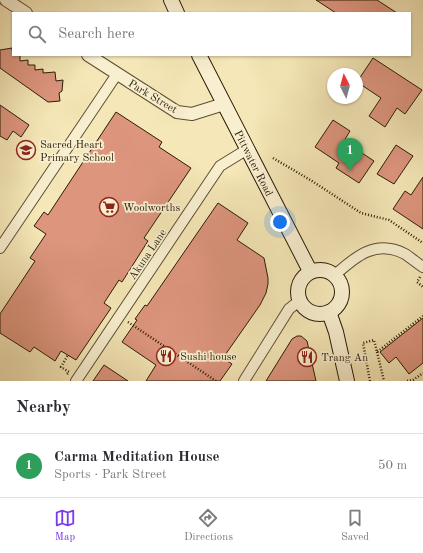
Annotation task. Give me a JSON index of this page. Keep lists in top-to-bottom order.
{
  "streets": {
    "main road": ["Pittwater Road"],
    "street": ["Park Street", "Akuna Lane"]
  },
  "crossings": [
    ["Park Street", "Pittwater Road"],
    ["Pittwater Road", "Akuna Lane"]
  ],
  "places": {
    "school or university": ["Sacred Heart Primary School"],
    "supermarket": ["Woolworths"],
    "restaurant": ["Sushi house", "Trang An"]
  },
  "north": "top",
  "page": {
    "search": "Search here",
    "pins": "1",
    "heading": "Nearby",
    "list": [
      {
        "mark": "1",
        "name": "Carma Meditation House",
        "note": "Sports · Park Street",
        "value": "50 m"
      }
    ],
    "nav": ["Map", "Directions", "Saved"]
  }
}
